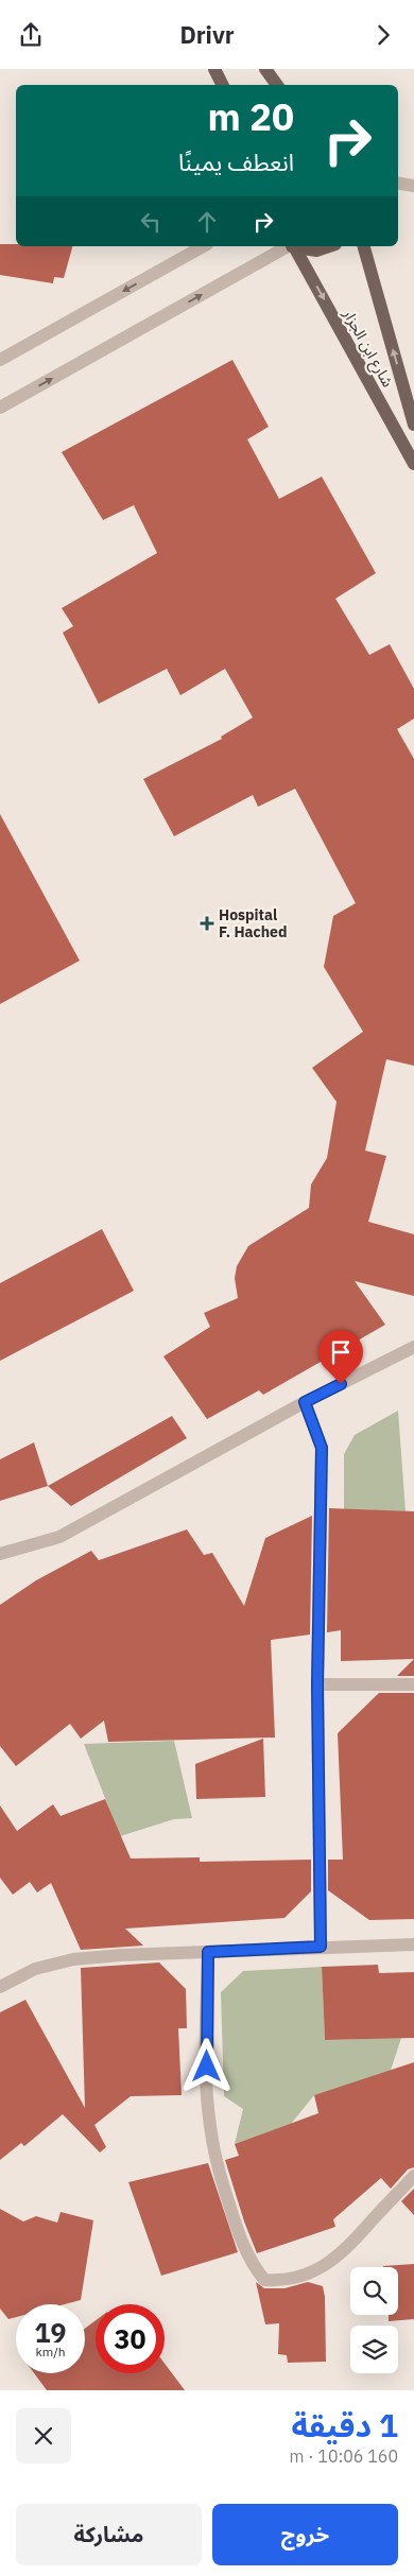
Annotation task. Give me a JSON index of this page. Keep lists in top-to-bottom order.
{
  "streets": {
    "main road": ["شارع ابن الجزار"]
  },
  "places": {
    "health": ["Hospital F. Hached"]
  },
  "page": {
    "header": "Drivr",
    "turn": ["20 m", "انعطف يمينًا"],
    "speed": "19 km/h",
    "limit": "30",
    "heading": ["1 دقيقة", "160 m · 10:06"],
    "buttons": ["خروج", "مشاركة"]
  }
}
